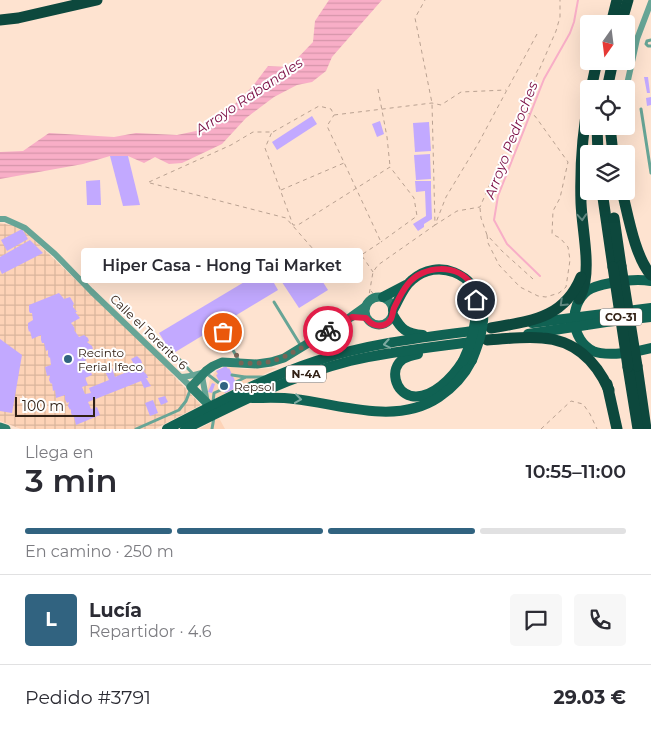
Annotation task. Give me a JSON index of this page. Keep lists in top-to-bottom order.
{
  "streets": {
    "highway": ["CO-31"],
    "main road": ["N-4A"],
    "street": ["Calle el Torerito 6"]
  },
  "water": ["Arroyo Rabanales", "Arroyo Pedroches"],
  "places": ["Hiper Casa - Hong Tai Market", "Recinto Ferial Ifeco", "Repsol"],
  "scale_bar": "100 m",
  "north": "bottom",
  "page": {
    "bubble": "Hiper Casa - Hong Tai Market",
    "scale": "100 m",
    "heading": ["3 min", "Llega en", "10:55–11:00"],
    "panel": [
      "Lucía",
      "Repartidor · 4.6",
      "Pedido #3791",
      "29.03 €"
    ],
    "bar": "En camino · 250 m",
    "round": "L"
  }
}
